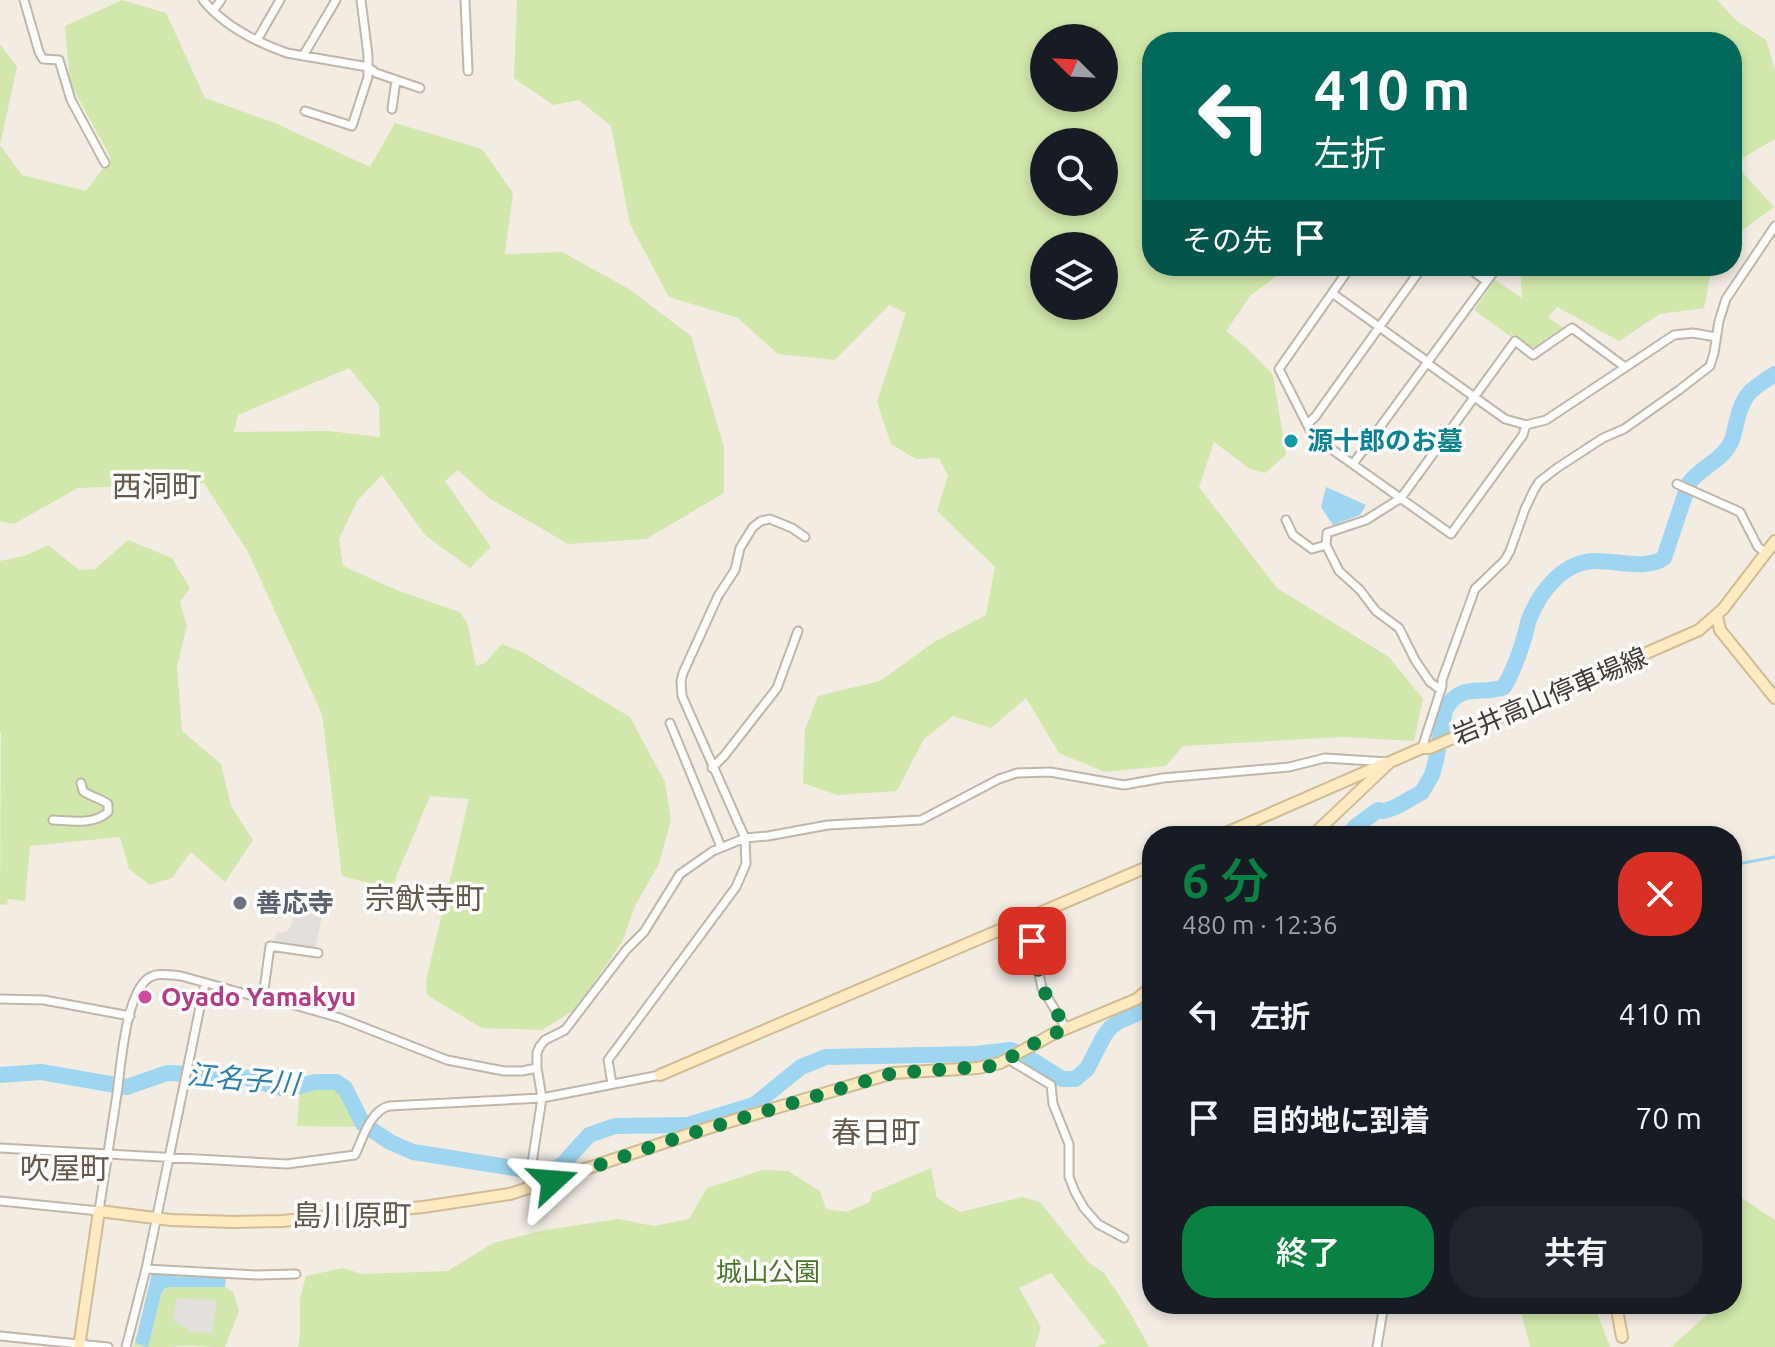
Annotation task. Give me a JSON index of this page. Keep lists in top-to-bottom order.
{
  "streets": {
    "main road": ["岩井高山停車場線"]
  },
  "districts": [
    "西洞町",
    "宗猷寺町",
    "春日町",
    "吹屋町",
    "島川原町"
  ],
  "water": ["江名子川"],
  "parks": ["城山公園"],
  "places": ["源十郎のお墓", "善応寺", "Oyado Yamakyu"],
  "north": "top left",
  "page": {
    "turn": ["410 m", "左折"],
    "then": "その先",
    "heading": ["6 分", "480 m · 12:36"],
    "list": [
      {
        "name": "左折",
        "value": "410 m"
      },
      {
        "name": "目的地に到着",
        "value": "70 m"
      }
    ],
    "buttons": ["終了", "共有"]
  }
}
